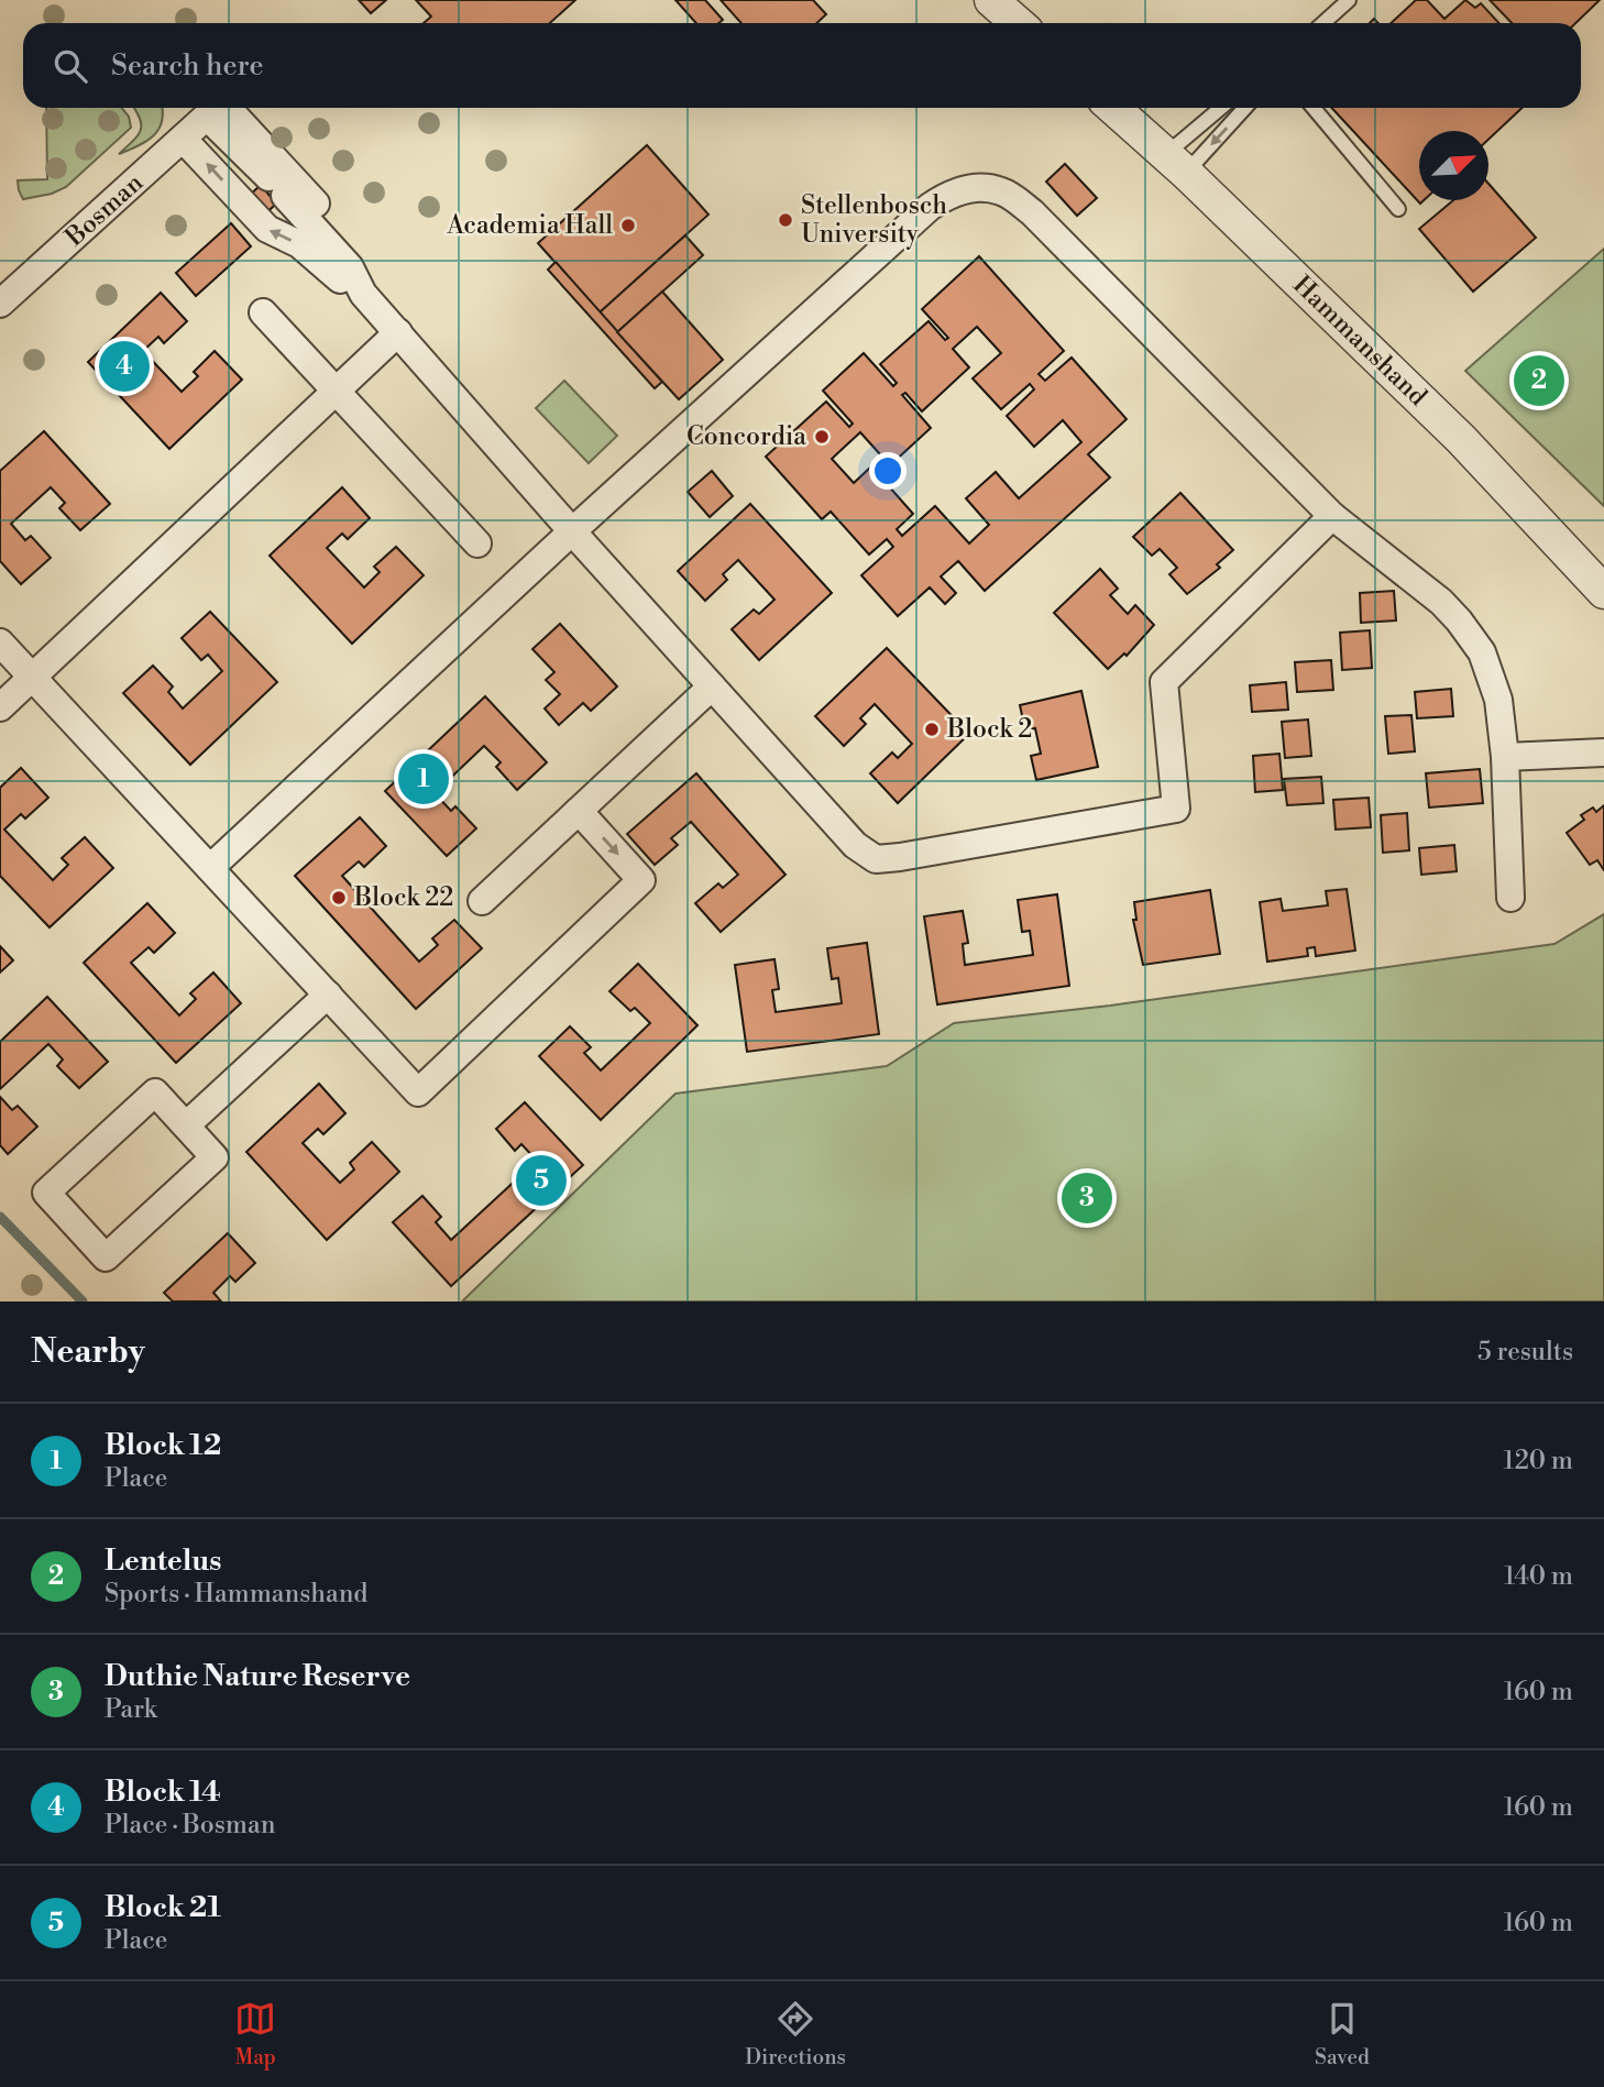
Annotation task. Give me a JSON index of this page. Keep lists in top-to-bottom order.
{
  "streets": {
    "street": ["Bosman", "Hammanshand"]
  },
  "places": [
    "Stellenbosch University",
    "Academia Hall",
    "Concordia",
    "Block 2",
    "Block 22"
  ],
  "north": "top right",
  "page": {
    "search": "Search here",
    "pins": [
      "4",
      "2",
      "1",
      "5",
      "3"
    ],
    "heading": ["Nearby", "5 results"],
    "list": [
      {
        "mark": "1",
        "name": "Block 12",
        "note": "Place",
        "value": "120 m"
      },
      {
        "mark": "2",
        "name": "Lentelus",
        "note": "Sports · Hammanshand",
        "value": "140 m"
      },
      {
        "mark": "3",
        "name": "Duthie Nature Reserve",
        "note": "Park",
        "value": "160 m"
      },
      {
        "mark": "4",
        "name": "Block 14",
        "note": "Place · Bosman",
        "value": "160 m"
      },
      {
        "mark": "5",
        "name": "Block 21",
        "note": "Place",
        "value": "160 m"
      }
    ],
    "nav": ["Map", "Directions", "Saved"]
  }
}
